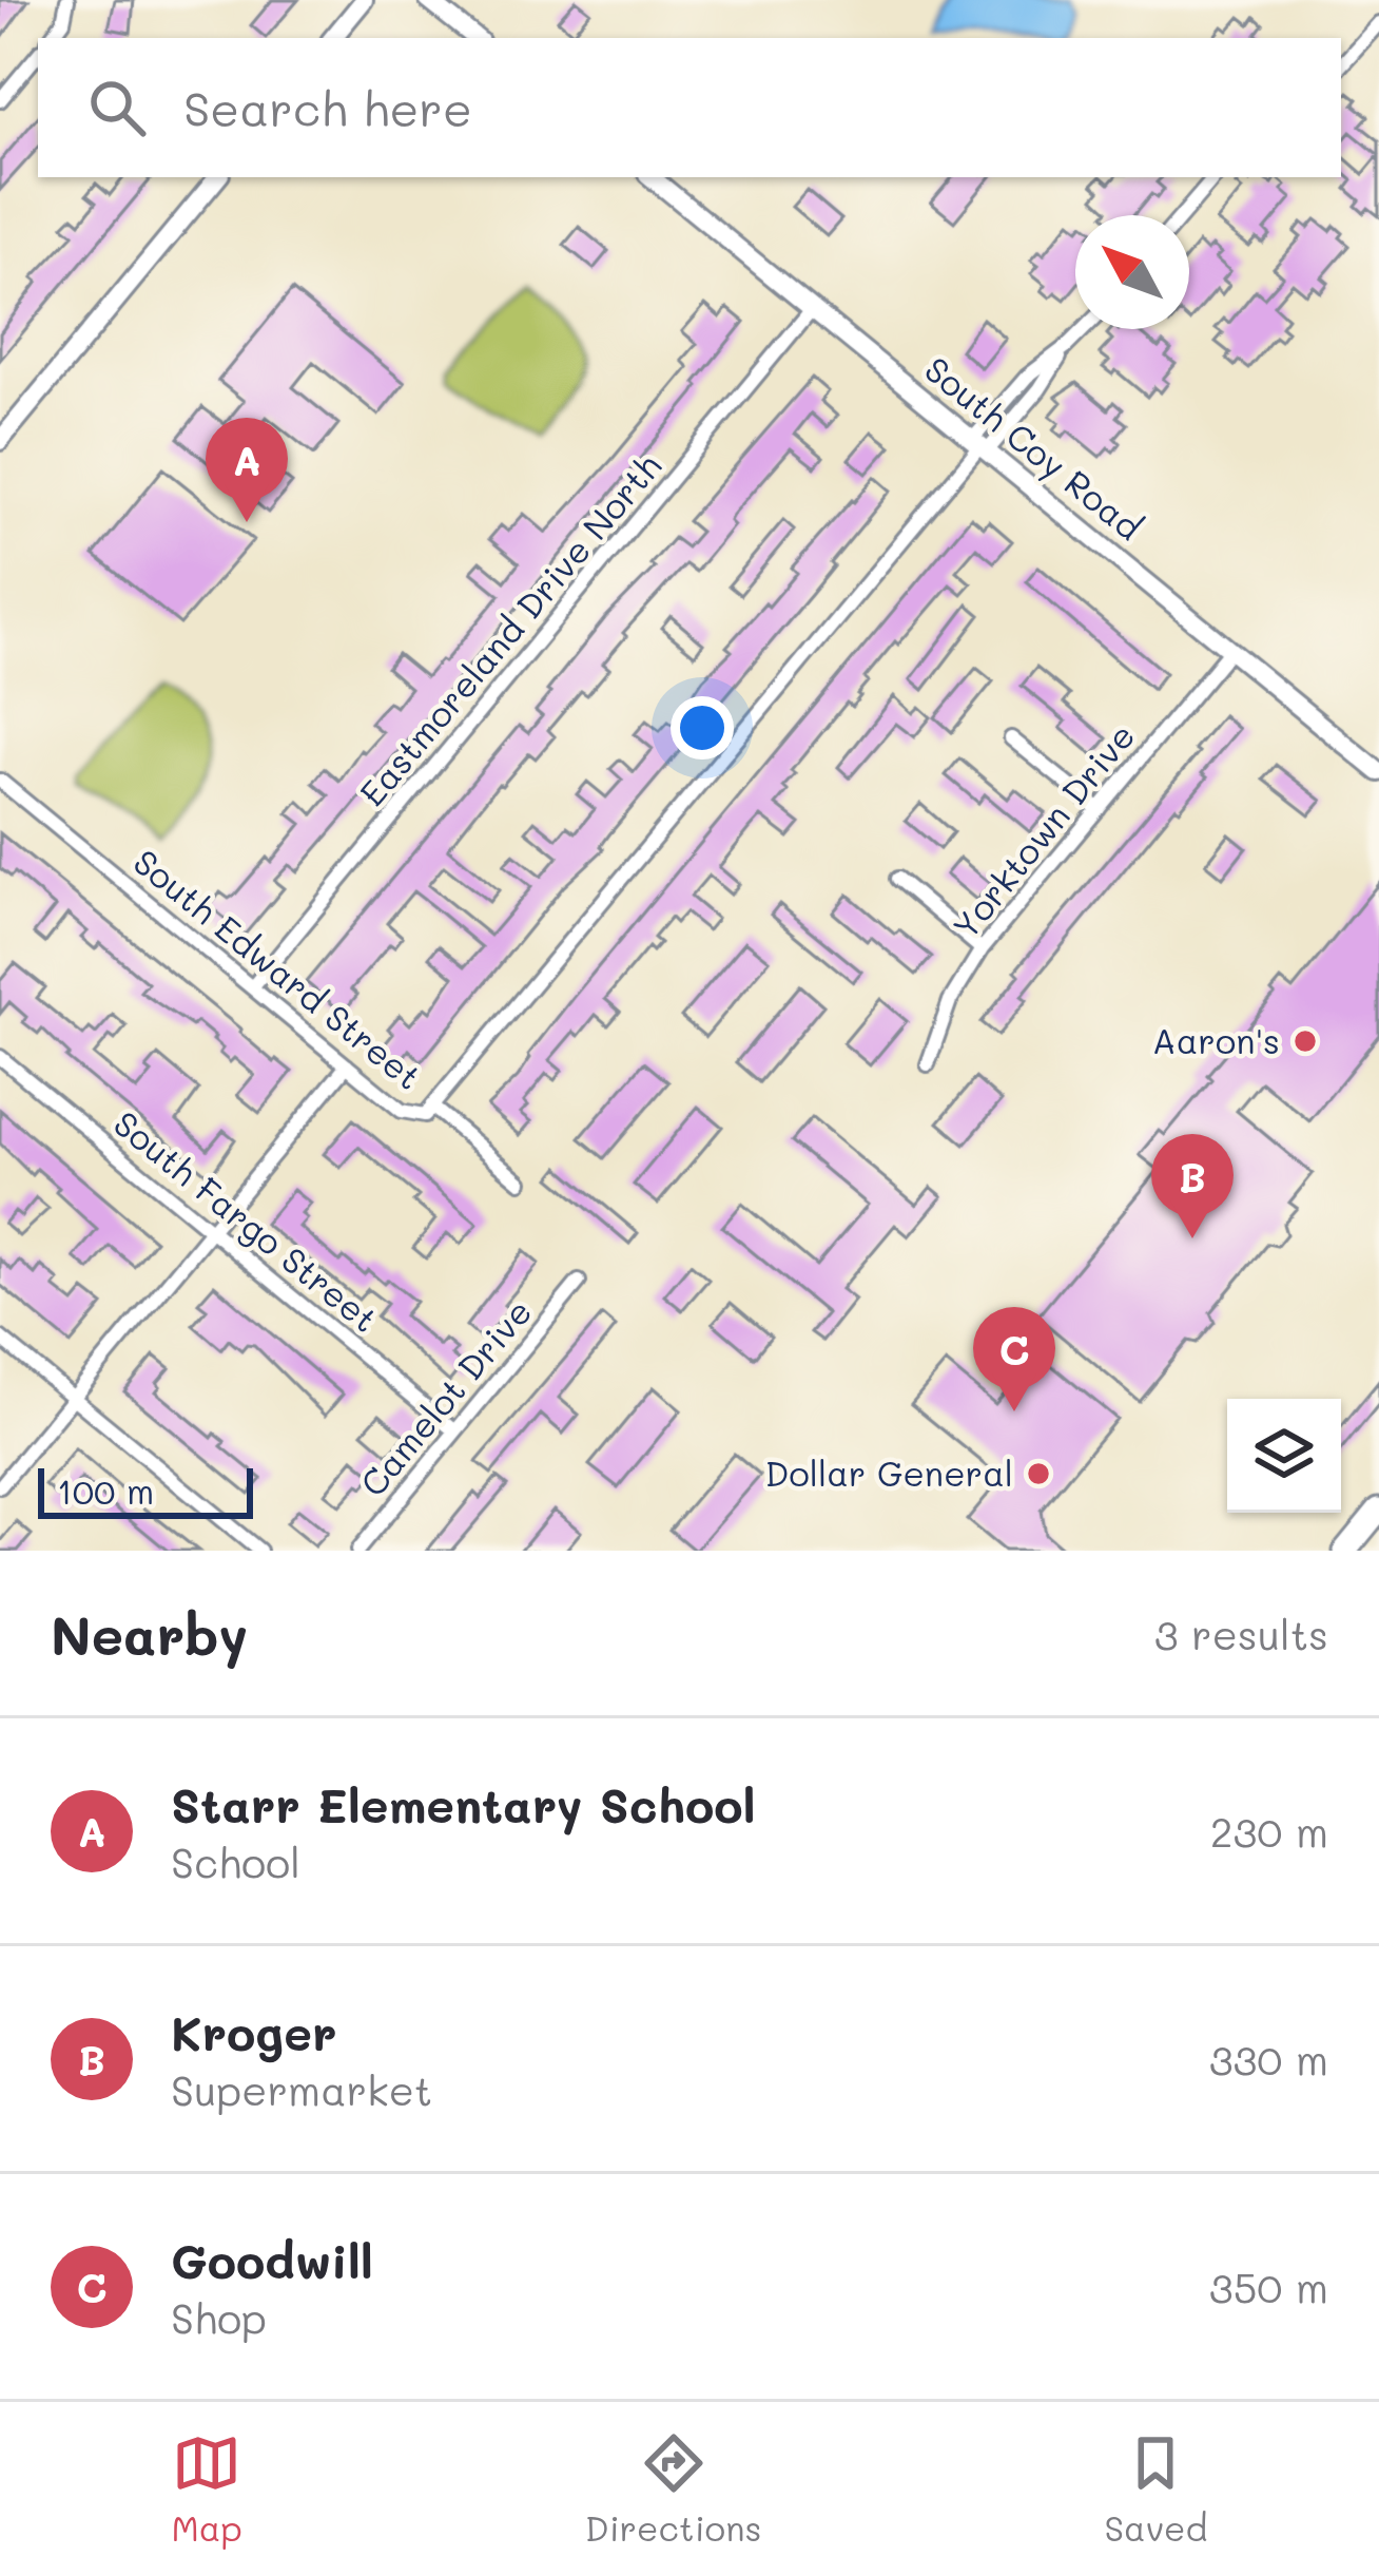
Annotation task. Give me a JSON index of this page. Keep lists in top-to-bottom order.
{
  "streets": {
    "street": [
      "South Coy Road",
      "Eastmoreland Drive North",
      "Yorktown Drive",
      "South Edward Street",
      "South Fargo Street",
      "Camelot Drive"
    ]
  },
  "crossings": [
    ["South Coy Road", "Eastmoreland Drive North"],
    ["South Coy Road", "Yorktown Drive"],
    ["Eastmoreland Drive North", "South Edward Street"],
    ["South Fargo Street", "Camelot Drive"]
  ],
  "places": ["Aaron's", "Dollar General"],
  "scale_bar": "100 m",
  "north": "top left",
  "page": {
    "search": "Search here",
    "pins": ["A", "B", "C"],
    "scale": "100 m",
    "heading": ["Nearby", "3 results"],
    "list": [
      {
        "mark": "A",
        "name": "Starr Elementary School",
        "note": "School",
        "value": "230 m"
      },
      {
        "mark": "B",
        "name": "Kroger",
        "note": "Supermarket",
        "value": "330 m"
      },
      {
        "mark": "C",
        "name": "Goodwill",
        "note": "Shop",
        "value": "350 m"
      }
    ],
    "nav": ["Map", "Directions", "Saved"]
  }
}
